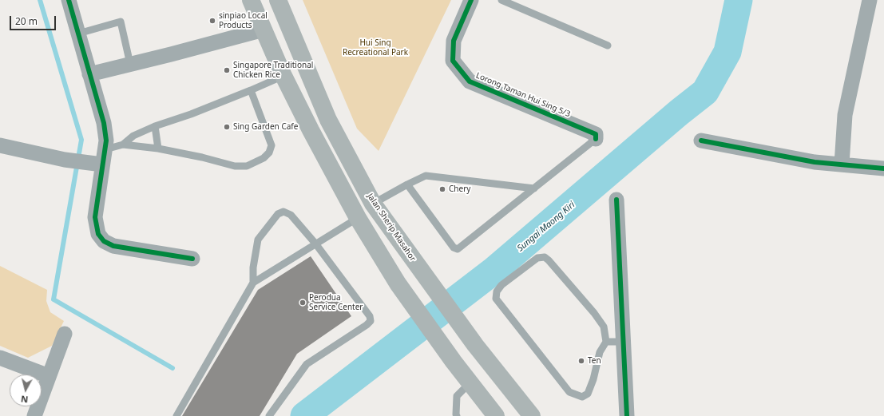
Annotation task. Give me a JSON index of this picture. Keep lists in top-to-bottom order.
{
  "streets": {
    "main road": ["Jalan Sherip Masahor"],
    "street": ["Lorong Taman Hui Sing 5/3"]
  },
  "water": ["Sungai Maong Kiri"],
  "parks": ["Hui Sing Recreational Park"],
  "places": [
    "sinpiao Local Products",
    "Singapore Traditional Chicken Rice",
    "Sing Garden Cafe",
    "Chery",
    "Perodua Service Center",
    "Ten"
  ],
  "scale_bar": "20 m",
  "north": "bottom"
}
